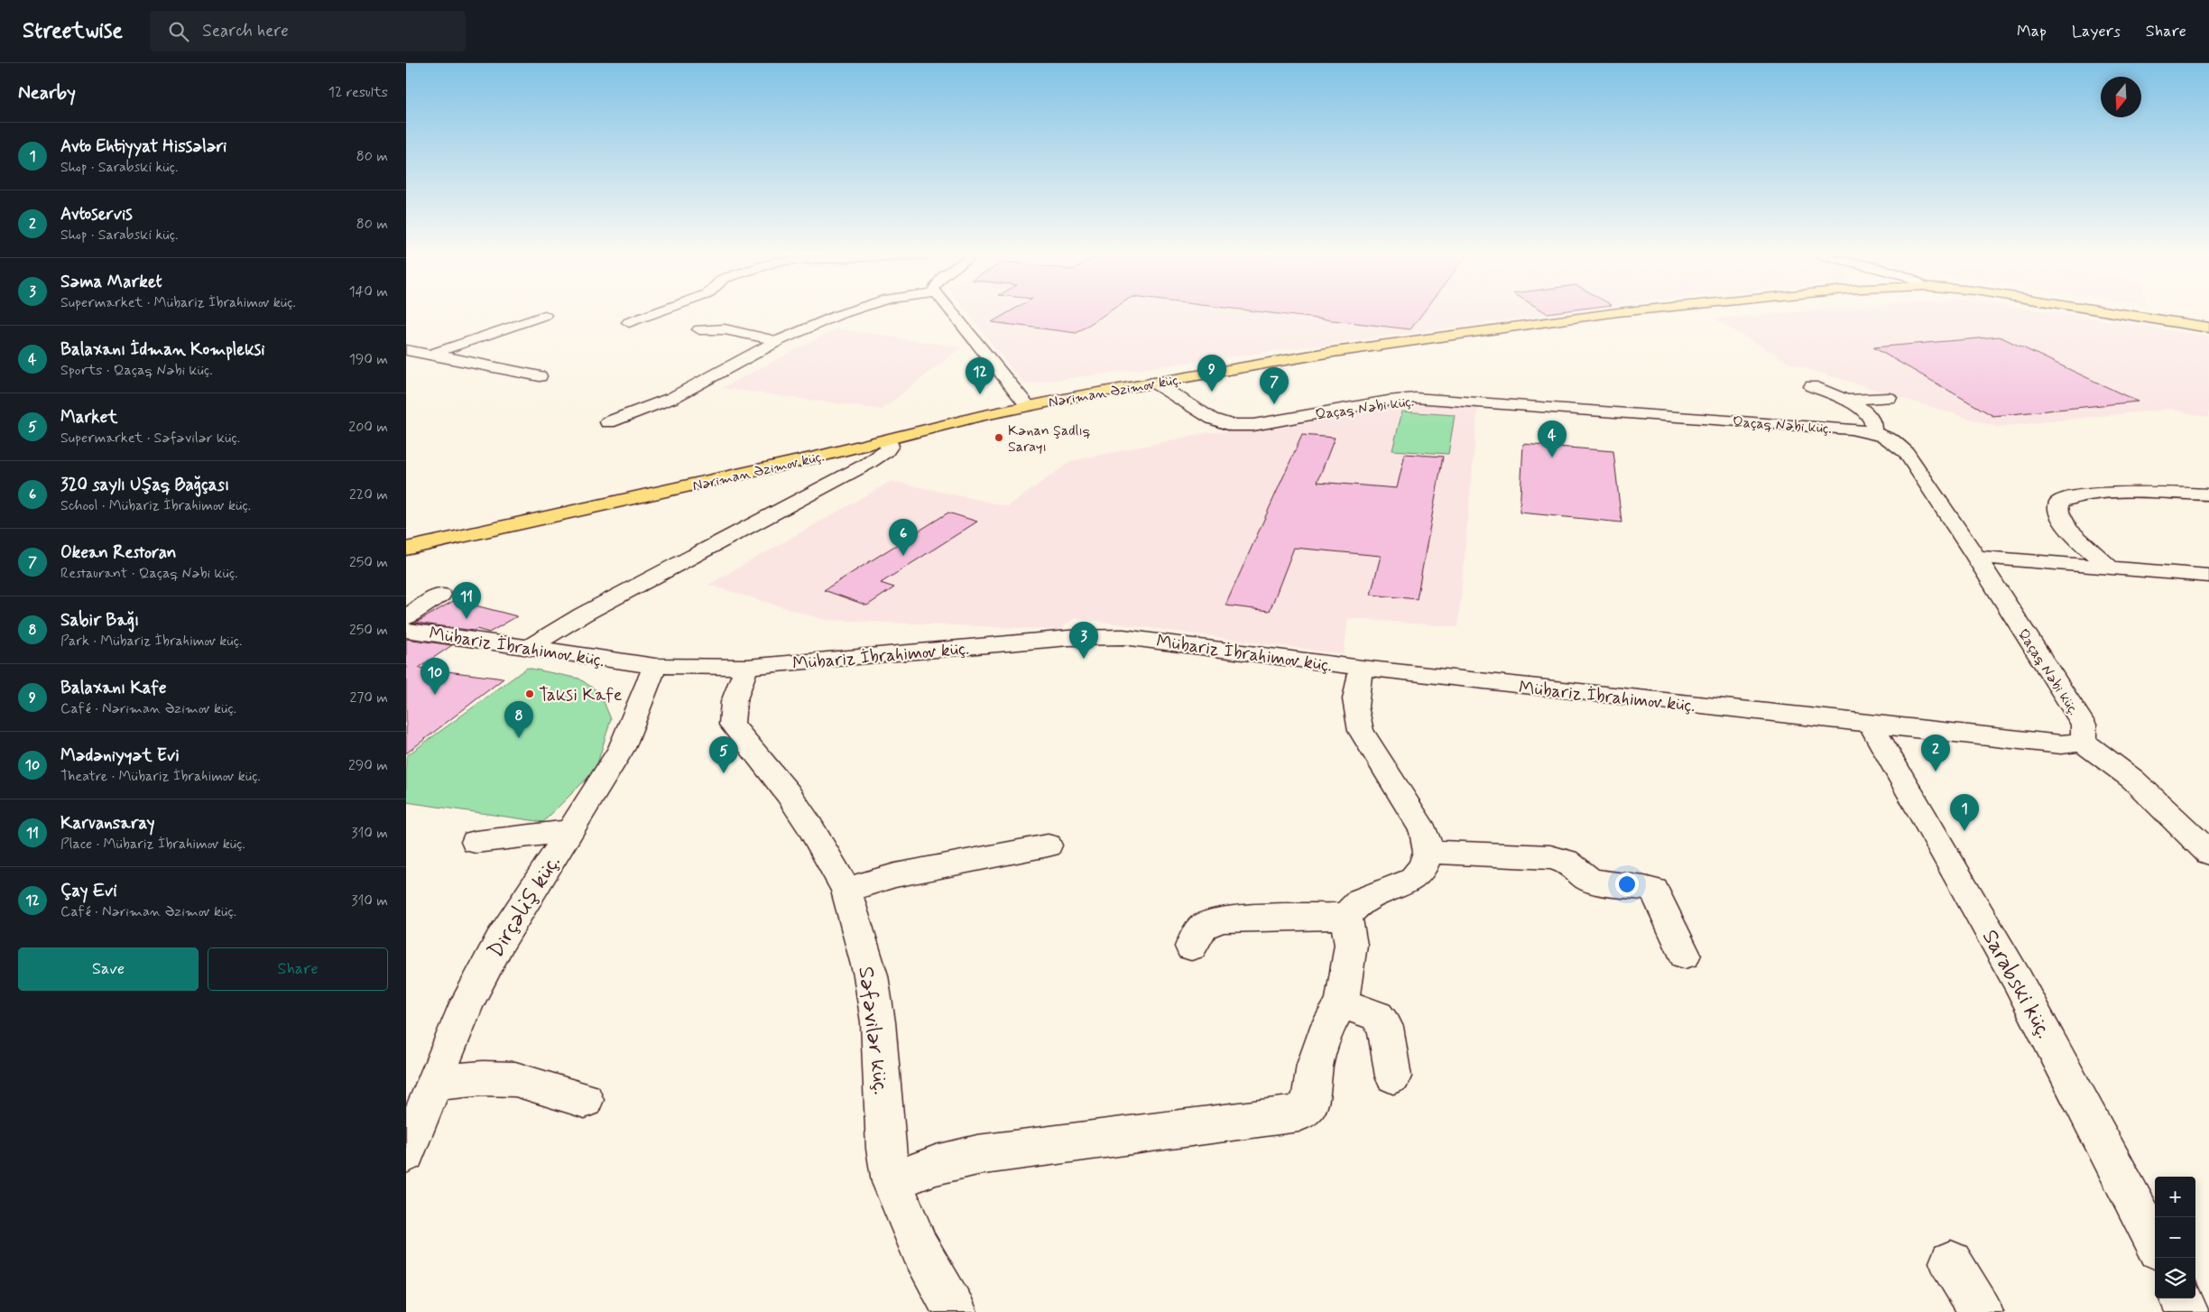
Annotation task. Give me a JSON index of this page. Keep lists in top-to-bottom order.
{
  "streets": {
    "main road": ["Nəriman Əzimov küç."],
    "street": [
      "Qaçaq Nəbi küç.",
      "Mübariz İbrahimov küç.",
      "Dirçəliş küç.",
      "Sarabski küç.",
      "Səfəvilər küç."
    ]
  },
  "crossings": [
    ["Nəriman Əzimov küç.", "Qaçaq Nəbi küç."],
    ["Qaçaq Nəbi küç.", "Mübariz İbrahimov küç."],
    ["Mübariz İbrahimov küç.", "Dirçəliş küç."],
    ["Mübariz İbrahimov küç.", "Sarabski küç."],
    ["Mübariz İbrahimov küç.", "Səfəvilər küç."]
  ],
  "places": ["Kənan Şadlıq Sarayı", "Taksi Kafe"],
  "north": "bottom",
  "page": {
    "header": "Streetwise",
    "search": "Search here",
    "nav": ["Map", "Layers", "Share"],
    "heading": ["Nearby", "12 results"],
    "list": [
      {
        "mark": "1",
        "name": "Avto Ehtiyyat Hissələri",
        "note": "Shop · Sarabski küç.",
        "value": "80 m"
      },
      {
        "mark": "2",
        "name": "Avtoservis",
        "note": "Shop · Sarabski küç.",
        "value": "80 m"
      },
      {
        "mark": "3",
        "name": "Səma Market",
        "note": "Supermarket · Mübariz İbrahimov küç.",
        "value": "140 m"
      },
      {
        "mark": "4",
        "name": "Balaxanı İdman Kompleksi",
        "note": "Sports · Qaçaq Nəbi küç.",
        "value": "190 m"
      },
      {
        "mark": "5",
        "name": "Market",
        "note": "Supermarket · Səfəvilər küç.",
        "value": "200 m"
      },
      {
        "mark": "6",
        "name": "320 saylı Uşaq Bağçası",
        "note": "School · Mübariz İbrahimov küç.",
        "value": "220 m"
      },
      {
        "mark": "7",
        "name": "Okean Restoran",
        "note": "Restaurant · Qaçaq Nəbi küç.",
        "value": "250 m"
      },
      {
        "mark": "8",
        "name": "Sabir Bağı",
        "note": "Park · Mübariz İbrahimov küç.",
        "value": "250 m"
      },
      {
        "mark": "9",
        "name": "Balaxanı Kafe",
        "note": "Café · Nəriman Əzimov küç.",
        "value": "270 m"
      },
      {
        "mark": "10",
        "name": "Mədəniyyət Evi",
        "note": "Theatre · Mübariz İbrahimov küç.",
        "value": "290 m"
      },
      {
        "mark": "11",
        "name": "Karvansaray",
        "note": "Place · Mübariz İbrahimov küç.",
        "value": "310 m"
      },
      {
        "mark": "12",
        "name": "Çay Evi",
        "note": "Café · Nəriman Əzimov küç.",
        "value": "310 m"
      }
    ],
    "pins": [
      "9",
      "12",
      "7",
      "4",
      "6",
      "11",
      "3",
      "10",
      "8",
      "2",
      "5",
      "1"
    ],
    "buttons": ["Save", "Share"],
    "map_buttons": ["+", "−"]
  }
}
